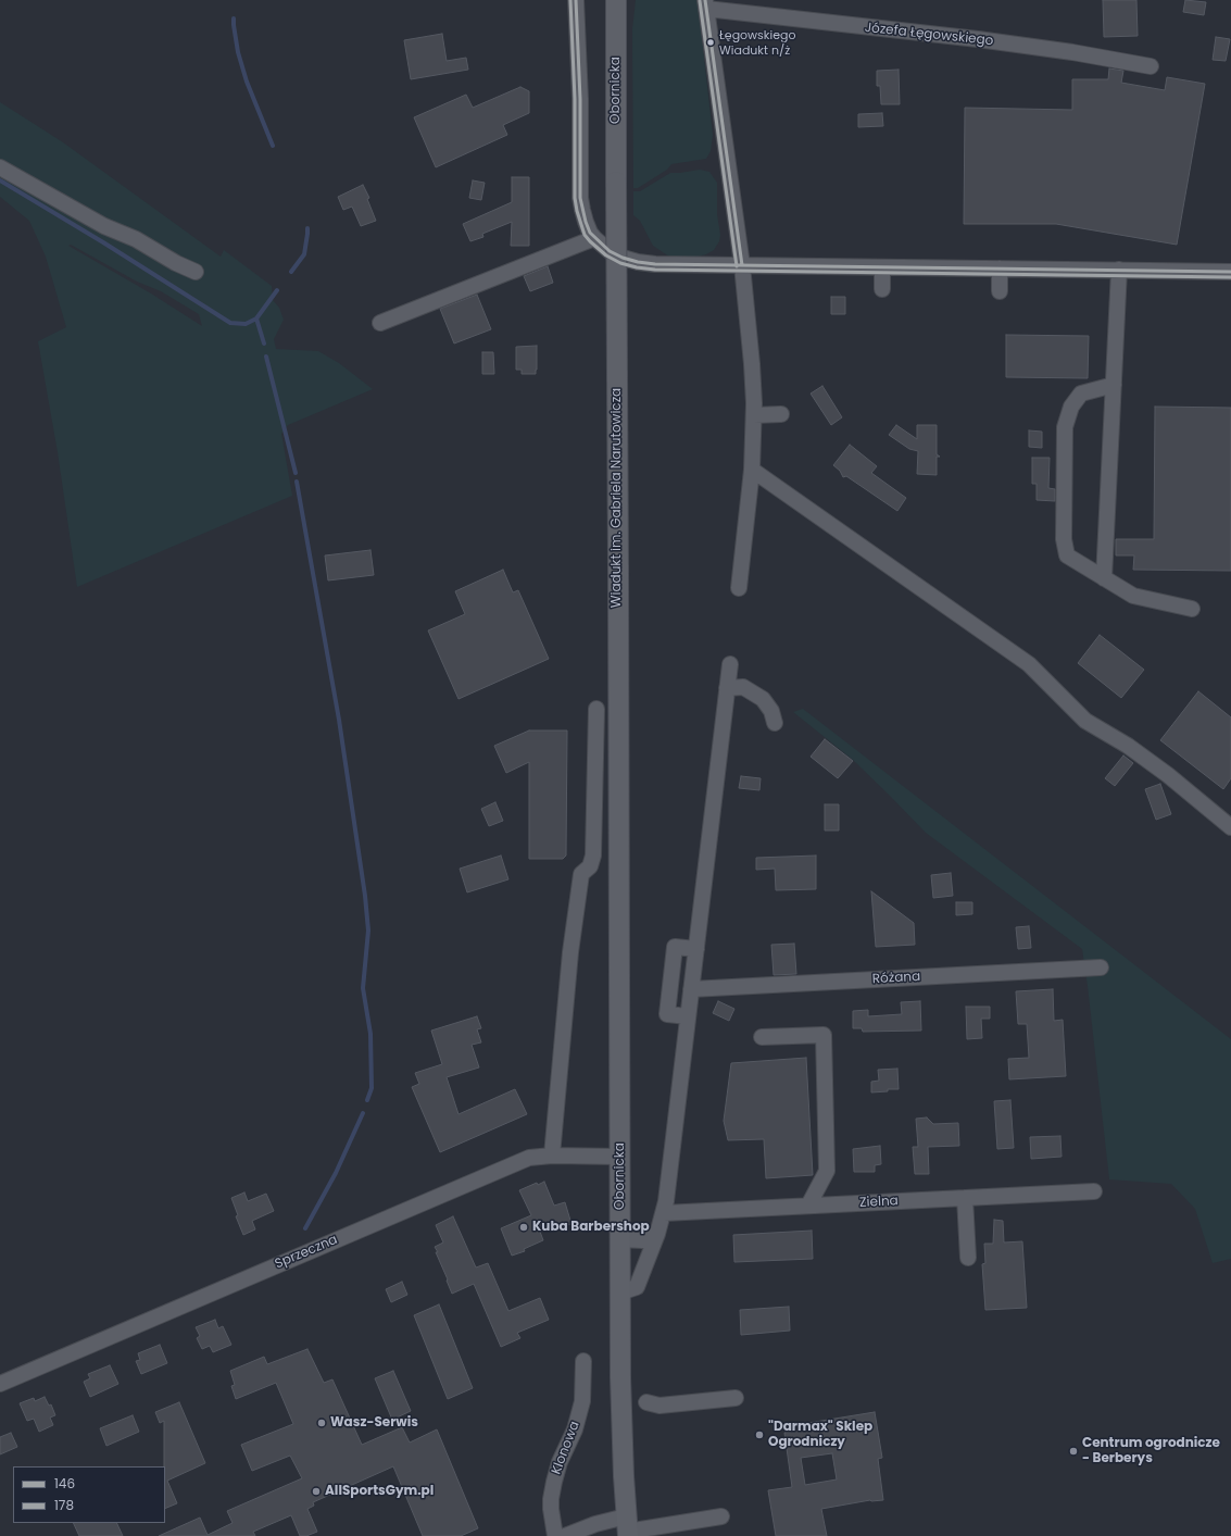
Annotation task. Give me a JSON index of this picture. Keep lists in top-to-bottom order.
{
  "streets": {
    "main road": ["Obornicka", "Wiadukt im. Gabriela Narutowicza"],
    "street": [
      "Józefa Łęgowskiego",
      "Różana",
      "Zielna",
      "Sprzeczna",
      "Klonowa"
    ]
  },
  "crossings": [
    ["Obornicka", "Wiadukt im. Gabriela Narutowicza"],
    ["Obornicka", "Sprzeczna"]
  ],
  "places": [
    "Łęgowskiego Wiadukt n/ż",
    "Kuba Barbershop",
    "Wasz-Serwis",
    "\"Darmax\" Sklep Ogrodniczy",
    "Centrum ogrodnicze - Berberys",
    "AllSportsGym.pl"
  ],
  "lines": ["transit line 146", "transit line 178"],
  "legend": ["146", "178"]
}
